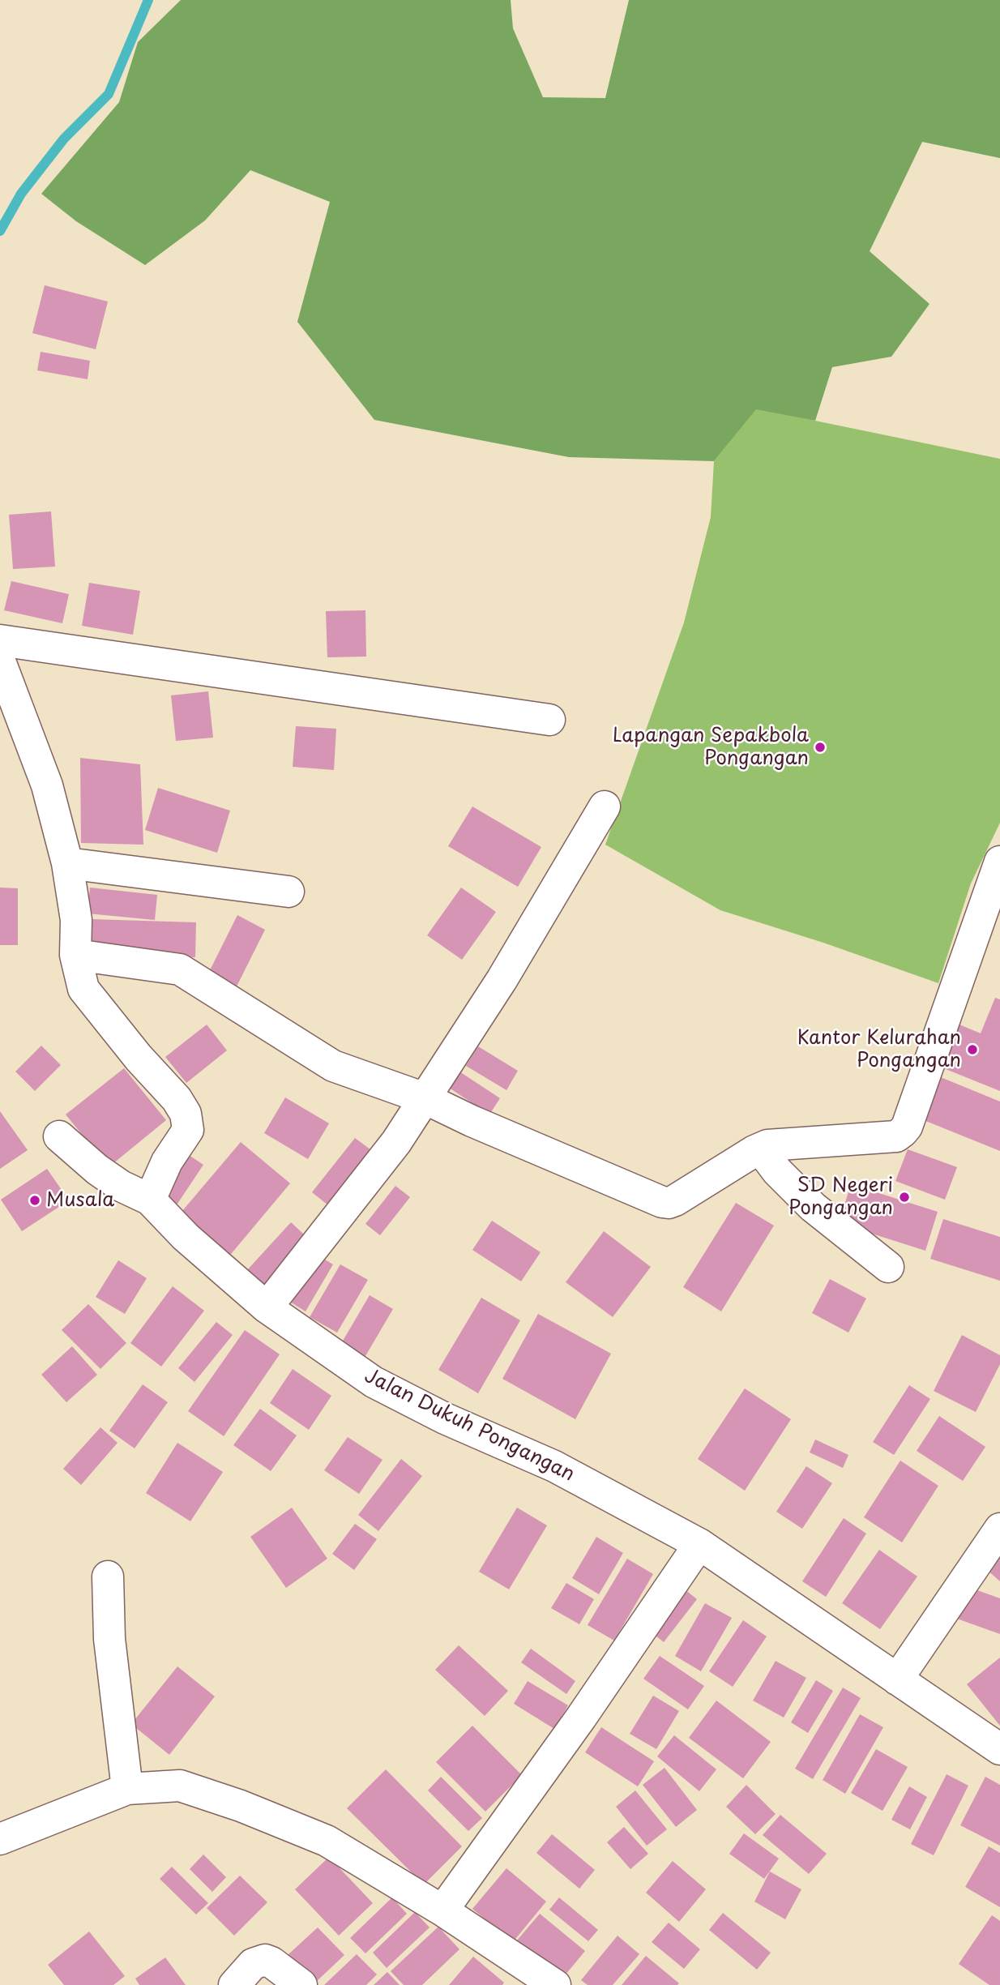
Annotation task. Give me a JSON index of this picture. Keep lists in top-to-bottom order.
{
  "streets": {
    "street": ["Jalan Dukuh Pongangan"]
  },
  "places": [
    "Lapangan Sepakbola Pongangan",
    "Kantor Kelurahan Pongangan",
    "SD Negeri Pongangan",
    "Musala"
  ]
}
